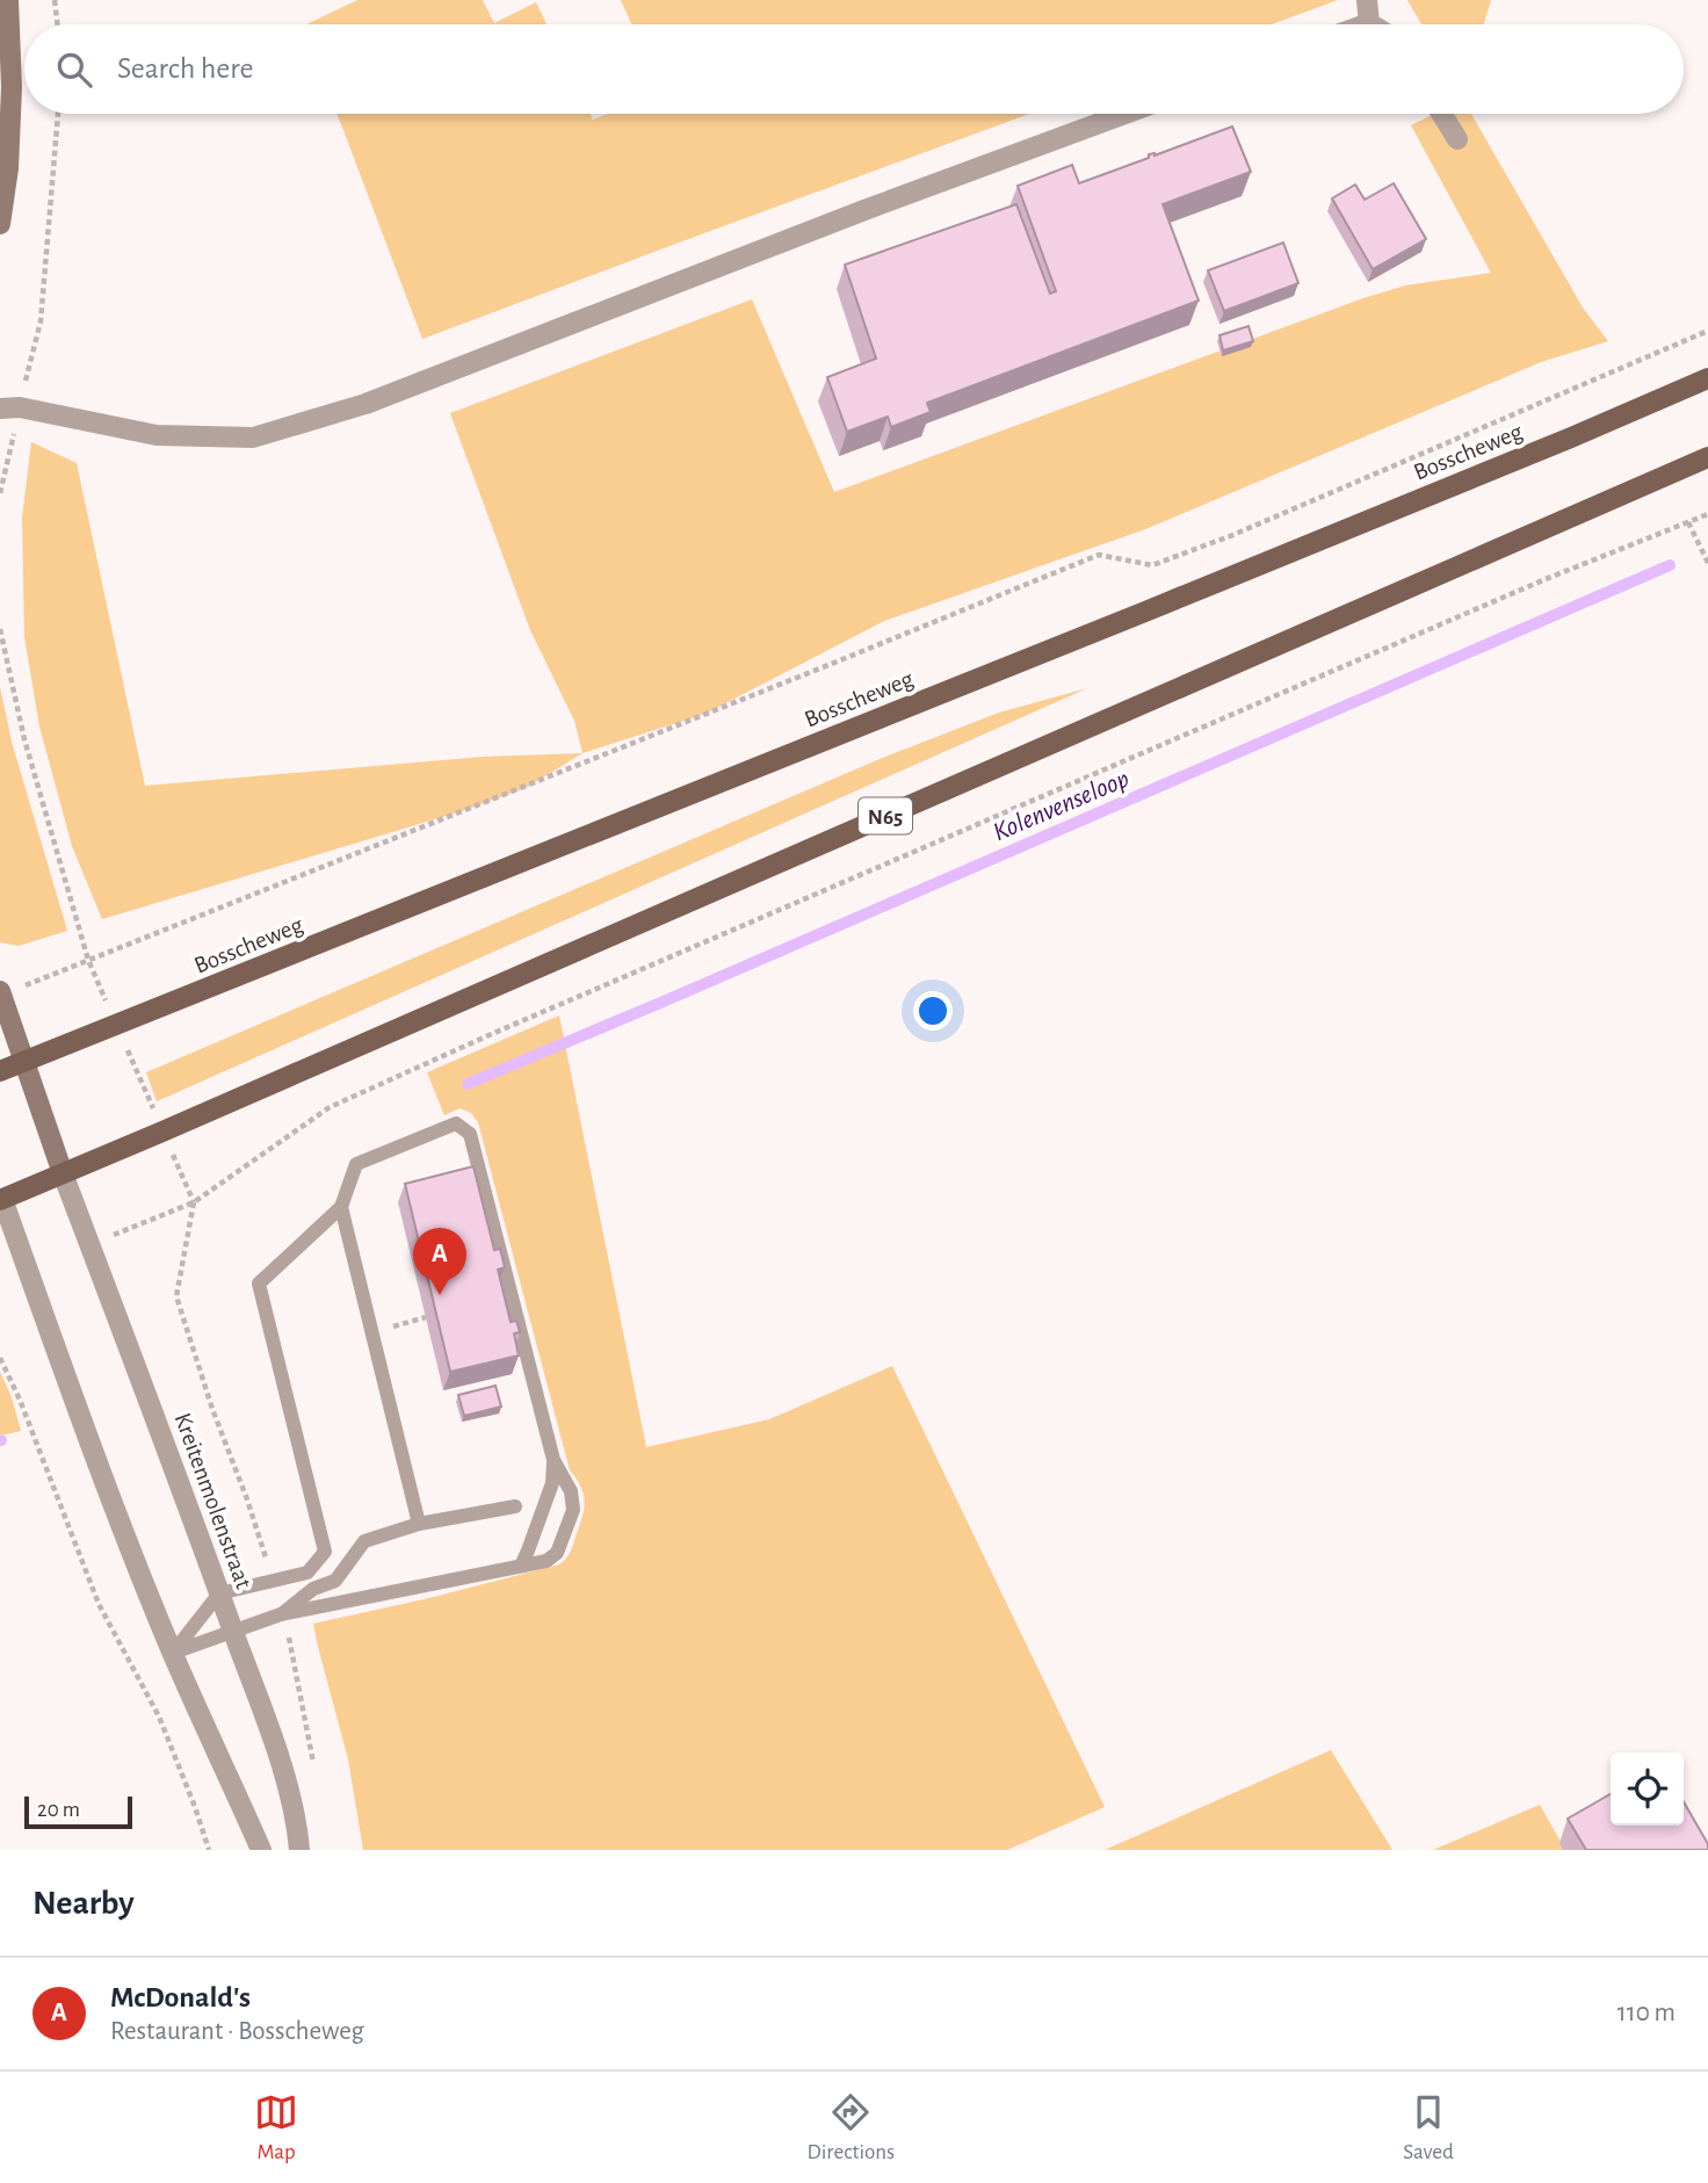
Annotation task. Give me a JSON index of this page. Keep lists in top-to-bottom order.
{
  "streets": {
    "main road": ["Bosscheweg", "N65"],
    "street": ["Kreitenmolenstraat"]
  },
  "crossings": [
    ["N65", "Kreitenmolenstraat"]
  ],
  "water": ["Kolenvenseloop"],
  "scale_bar": "20 m",
  "page": {
    "search": "Search here",
    "pins": "A",
    "scale": "20 m",
    "heading": "Nearby",
    "list": [
      {
        "mark": "A",
        "name": "McDonald's",
        "note": "Restaurant · Bosscheweg",
        "value": "110 m"
      }
    ],
    "nav": ["Map", "Directions", "Saved"]
  }
}
